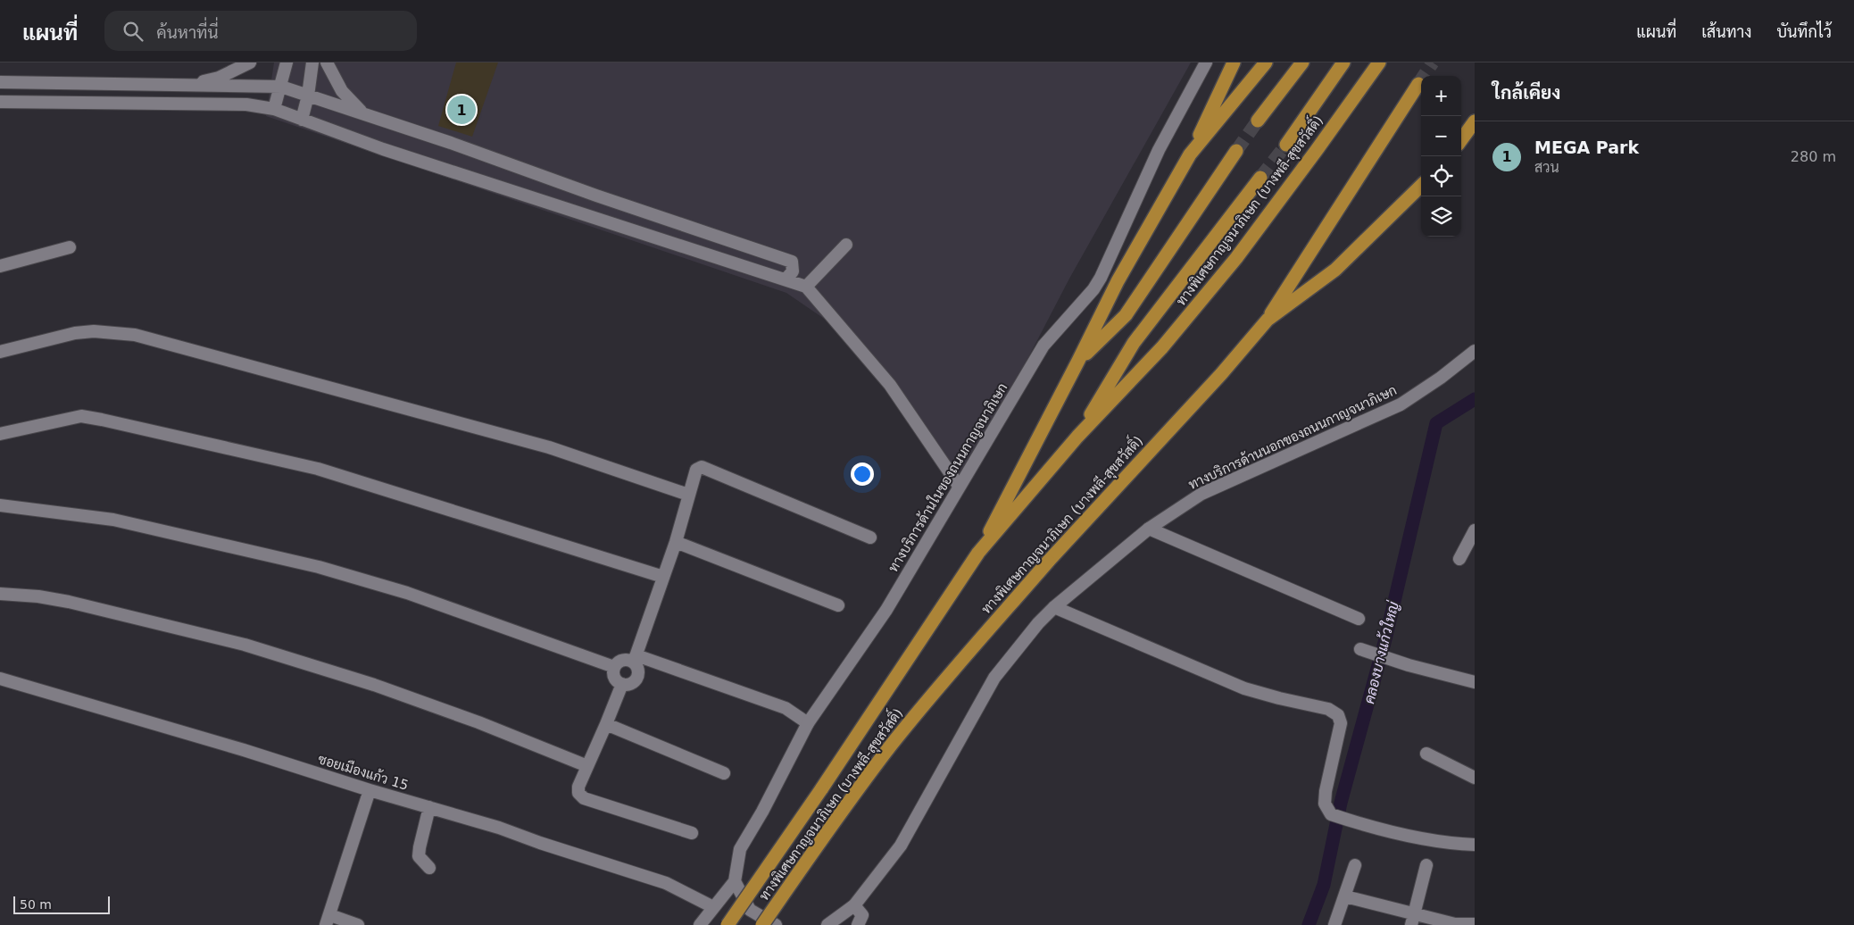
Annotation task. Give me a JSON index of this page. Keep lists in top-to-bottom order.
{
  "streets": {
    "highway": ["ทางพิเศษกาญจนาภิเษก (บางพลี-สุขสวัสดิ์)"],
    "street": ["ทางบริการด้านนอกของถนนกาญจนาภิเษก", "ทางบริการด้านในของถนนกาญจนาภิเษก", "ซอยเมืองแก้ว 15"]
  },
  "water": ["คลองบางแก้วใหญ่"],
  "scale_bar": "50 m",
  "page": {
    "header": "แผนที่",
    "search": "ค้นหาที่นี่",
    "nav": ["แผนที่", "เส้นทาง", "บันทึกไว้"],
    "heading": "ใกล้เคียง",
    "map_buttons": ["+", "−"],
    "pins": "1",
    "list": [
      {
        "mark": "1",
        "name": "MEGA Park",
        "note": "สวน",
        "value": "280 m"
      }
    ],
    "scale": "50 m"
  }
}
